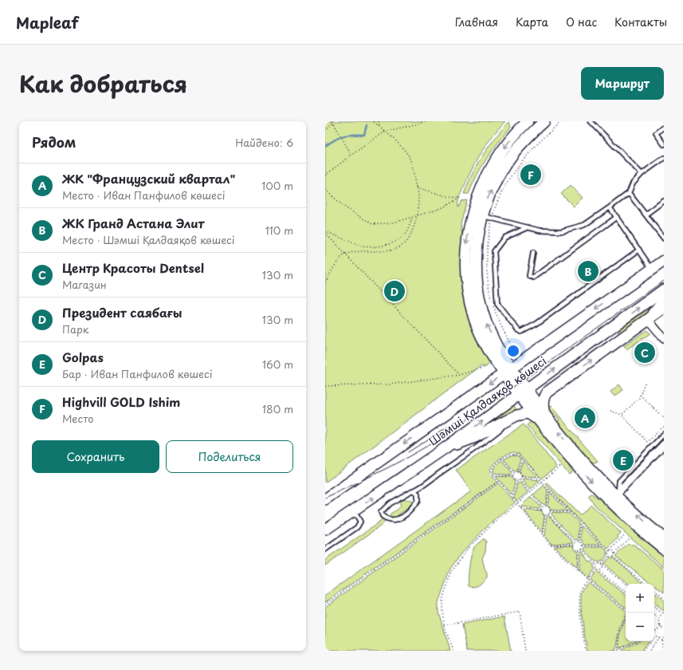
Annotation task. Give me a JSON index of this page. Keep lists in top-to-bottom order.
{
  "streets": {
    "main road": ["Шәмші Қалдаяқов көшесі"]
  },
  "page": {
    "header": "Mapleaf",
    "nav": [
      "Главная",
      "Карта",
      "О нас",
      "Контакты"
    ],
    "title": "Как добраться",
    "buttons": [
      "Маршрут",
      ["Сохранить", "Поделиться"]
    ],
    "heading": ["Рядом", "Найдено: 6"],
    "list": [
      {
        "mark": "A",
        "name": "ЖК \"Французский квартал\"",
        "note": "Место · Иван Панфилов көшесі",
        "value": "100 m"
      },
      {
        "mark": "B",
        "name": "ЖК Гранд Астана Элит",
        "note": "Место · Шәмші Қалдаяқов көшесі",
        "value": "110 m"
      },
      {
        "mark": "C",
        "name": "Центр Красоты Dentsel",
        "note": "Магазин",
        "value": "130 m"
      },
      {
        "mark": "D",
        "name": "Президент саябағы",
        "note": "Парк",
        "value": "130 m"
      },
      {
        "mark": "E",
        "name": "Golpas",
        "note": "Бар · Иван Панфилов көшесі",
        "value": "160 m"
      },
      {
        "mark": "F",
        "name": "Highvill GOLD Ishim",
        "note": "Место",
        "value": "180 m"
      }
    ],
    "pins": [
      "F",
      "B",
      "D",
      "C",
      "A",
      "E"
    ],
    "map_buttons": ["+", "−"]
  }
}
